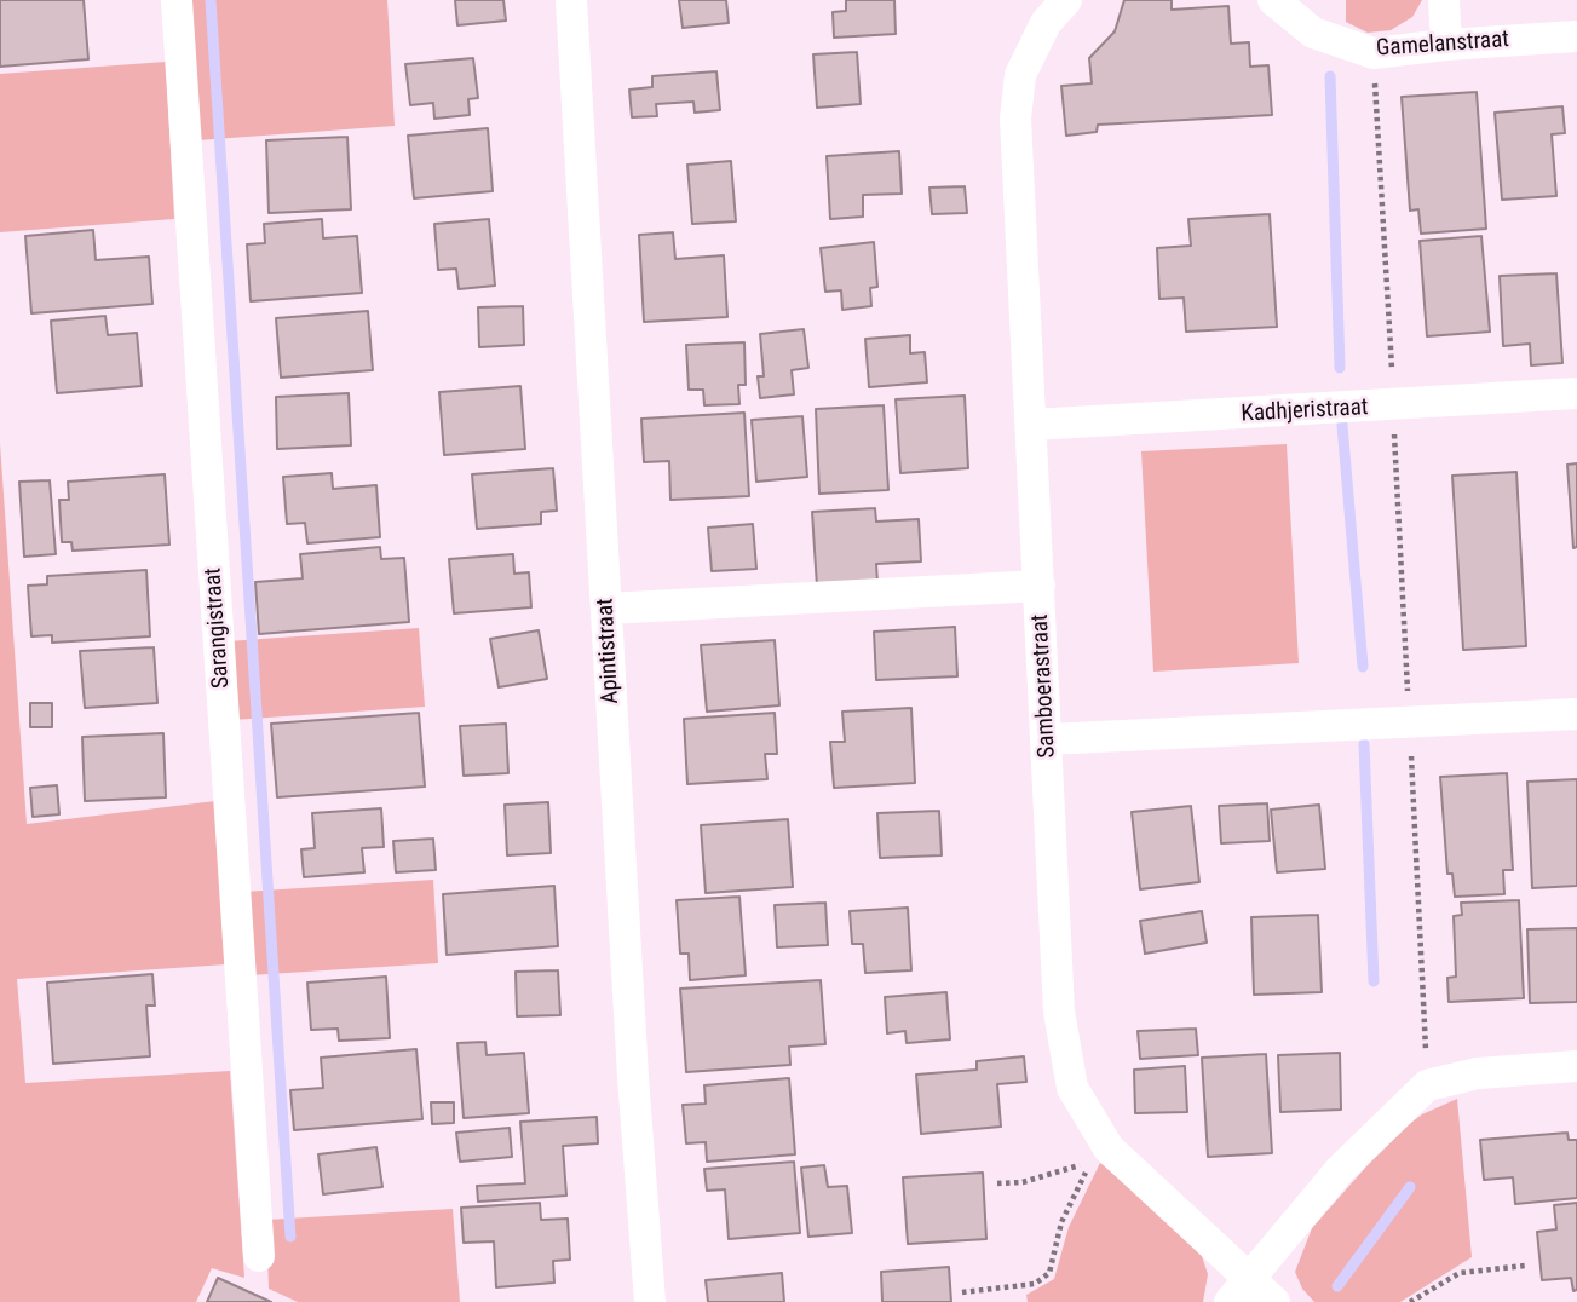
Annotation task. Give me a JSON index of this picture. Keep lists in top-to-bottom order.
{
  "streets": {
    "street": [
      "Gamelanstraat",
      "Kadhjeristraat",
      "Sarangistraat",
      "Apintistraat",
      "Samboerastraat"
    ]
  },
  "crossings": [
    ["Kadhjeristraat", "Samboerastraat"]
  ]
}
